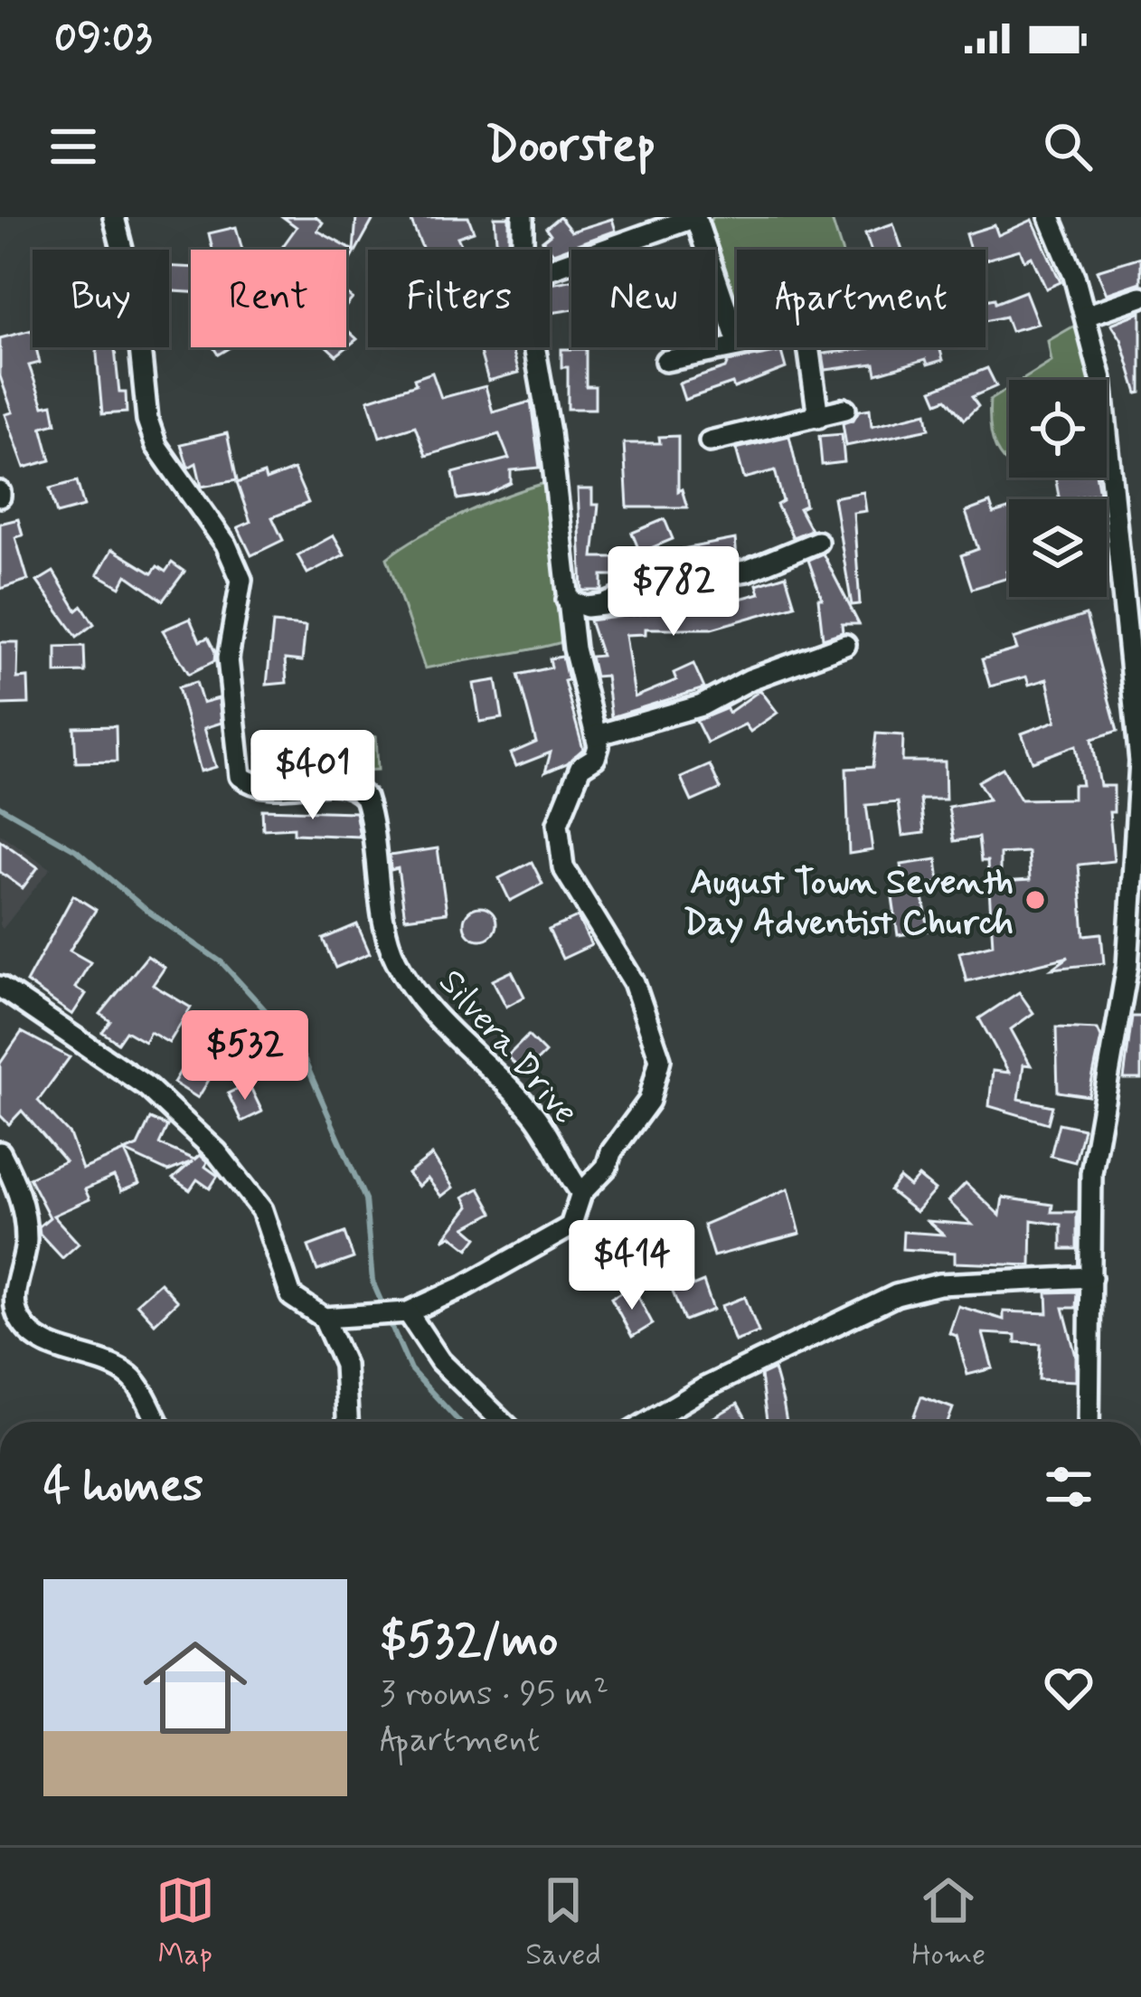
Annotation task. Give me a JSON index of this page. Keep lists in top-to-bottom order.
{
  "streets": {
    "street": ["Silvera Drive"]
  },
  "places": ["August Town Seventh Day Adventist Church"],
  "page": {
    "status": "09:03",
    "header": "Doorstep",
    "chip": [
      "Buy",
      "Rent",
      "Filters",
      "New",
      "Apartment"
    ],
    "price": [
      "$782",
      "$401",
      "$532",
      "$414"
    ],
    "heading": "4 homes",
    "list": [
      {
        "name": "$532/mo",
        "note": "3 rooms · 95 m² · Apartment"
      }
    ],
    "tabs": ["Map", "Saved", "Home"]
  }
}
